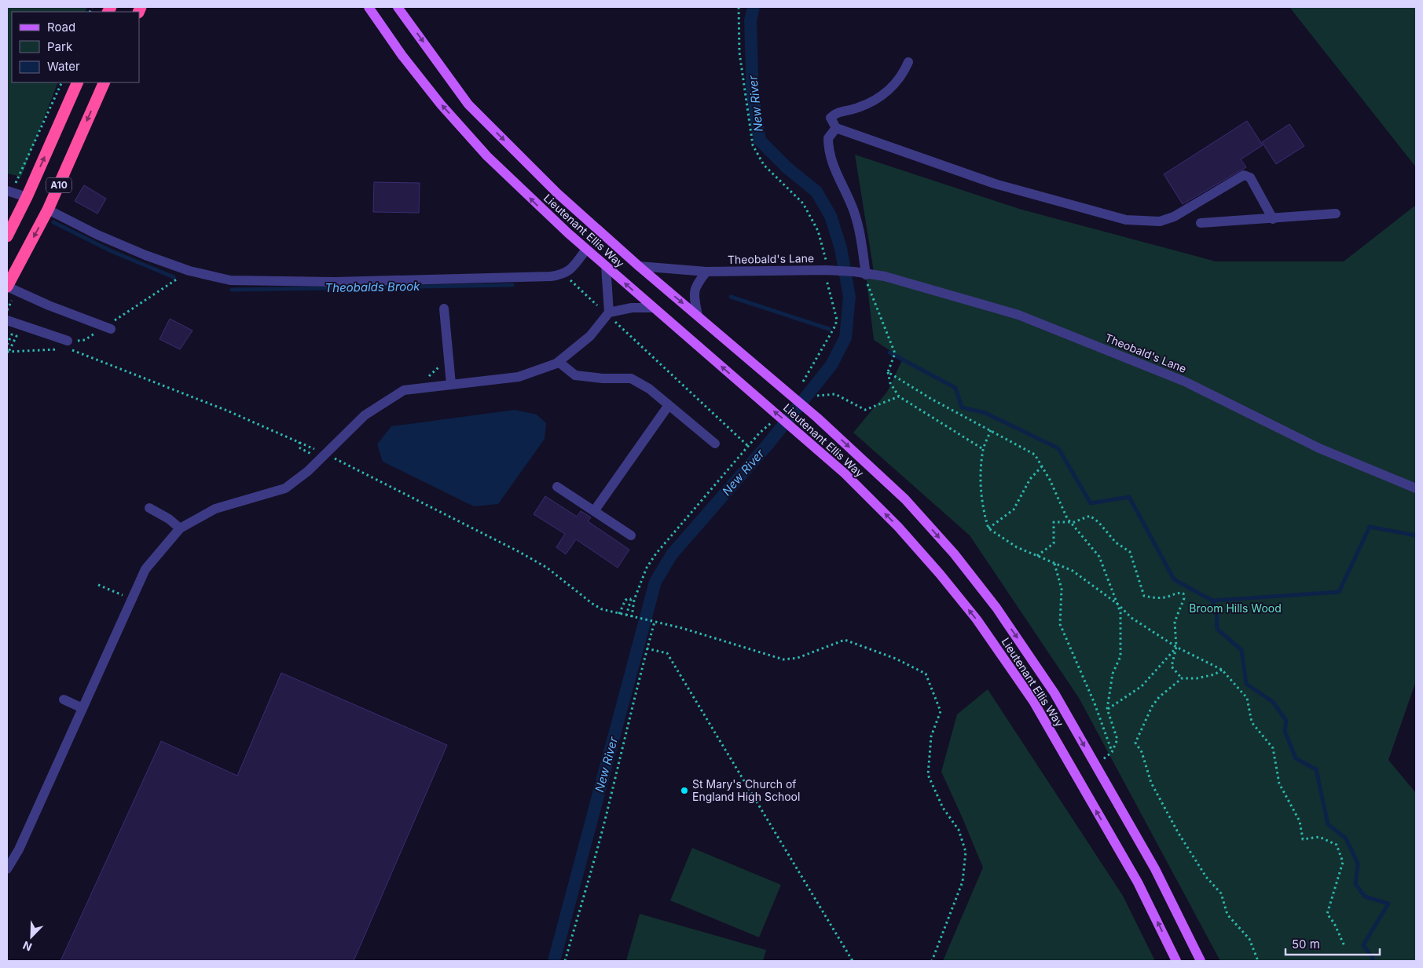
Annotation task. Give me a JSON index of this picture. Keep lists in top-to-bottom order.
{
  "streets": {
    "highway": ["A10"],
    "main road": ["Lieutenant Ellis Way"],
    "street": ["Theobald's Lane"]
  },
  "crossings": [
    ["Lieutenant Ellis Way", "Theobald's Lane"]
  ],
  "water": ["New River", "Theobalds Brook"],
  "parks": ["Broom Hills Wood"],
  "places": ["St Mary's Church of England High School"],
  "legend": ["Road", "Park", "Water"],
  "scale_bar": "50 m",
  "north": "bottom left"
}
